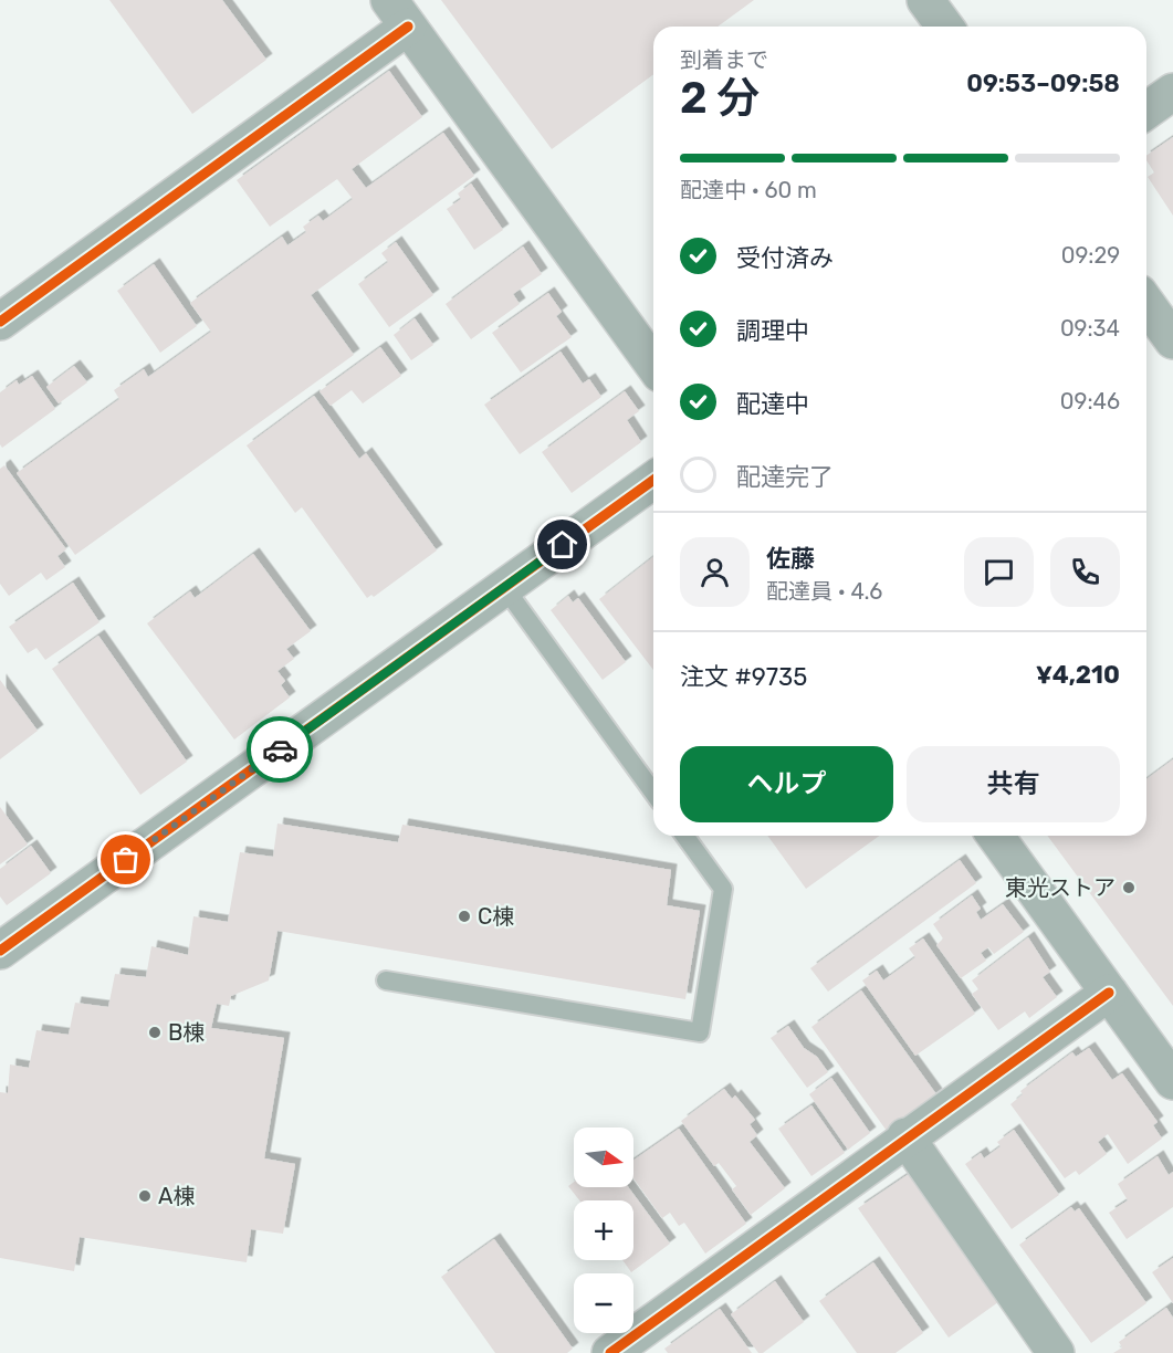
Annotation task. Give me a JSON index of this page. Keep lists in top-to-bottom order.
{
  "places": [
    "東光ストア",
    "C棟",
    "B棟",
    "A棟"
  ],
  "north": "right",
  "page": {
    "heading": ["2 分", "到着まで", "09:53–09:58"],
    "panel": [
      "佐藤",
      "配達員 · 4.6",
      "注文 #9735",
      "¥4,210"
    ],
    "bar": "配達中 · 60 m",
    "list": [
      ["受付済み", "09:29"],
      ["調理中", "09:34"],
      ["配達中", "09:46"],
      "配達完了"
    ],
    "buttons": ["ヘルプ", "共有"],
    "map_buttons": ["+", "−"]
  }
}
